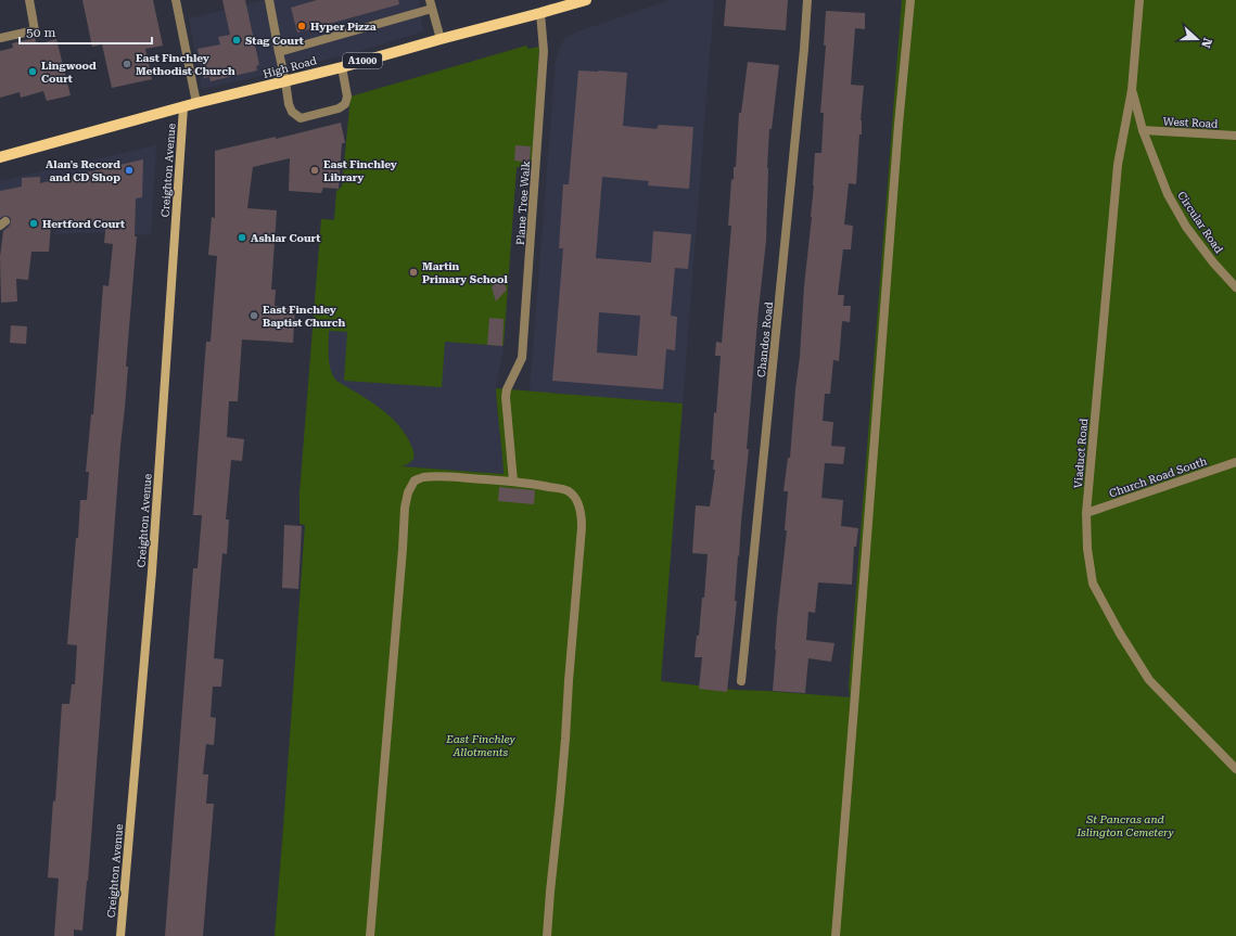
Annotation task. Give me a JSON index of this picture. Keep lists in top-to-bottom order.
{
  "streets": {
    "main road": ["A1000", "High Road"],
    "street": [
      "West Road",
      "Creighton Avenue",
      "Plane Tree Walk",
      "Circular Road",
      "Chandos Road",
      "Viaduct Road",
      "Church Road South"
    ]
  },
  "crossings": [
    ["High Road", "Creighton Avenue"],
    ["High Road", "Plane Tree Walk"],
    ["West Road", "Circular Road"],
    ["Circular Road", "Viaduct Road"],
    ["Viaduct Road", "Church Road South"]
  ],
  "parks": ["East Finchley Allotments", "St Pancras and Islington Cemetery"],
  "places": [
    "Hyper Pizza",
    "Stag Court",
    "East Finchley Methodist Church",
    "Lingwood Court",
    "Alan's Record and CD Shop",
    "East Finchley Library",
    "Hertford Court",
    "Ashlar Court",
    "Martin Primary School",
    "East Finchley Baptist Church"
  ],
  "scale_bar": "50 m",
  "north": "right"
}
